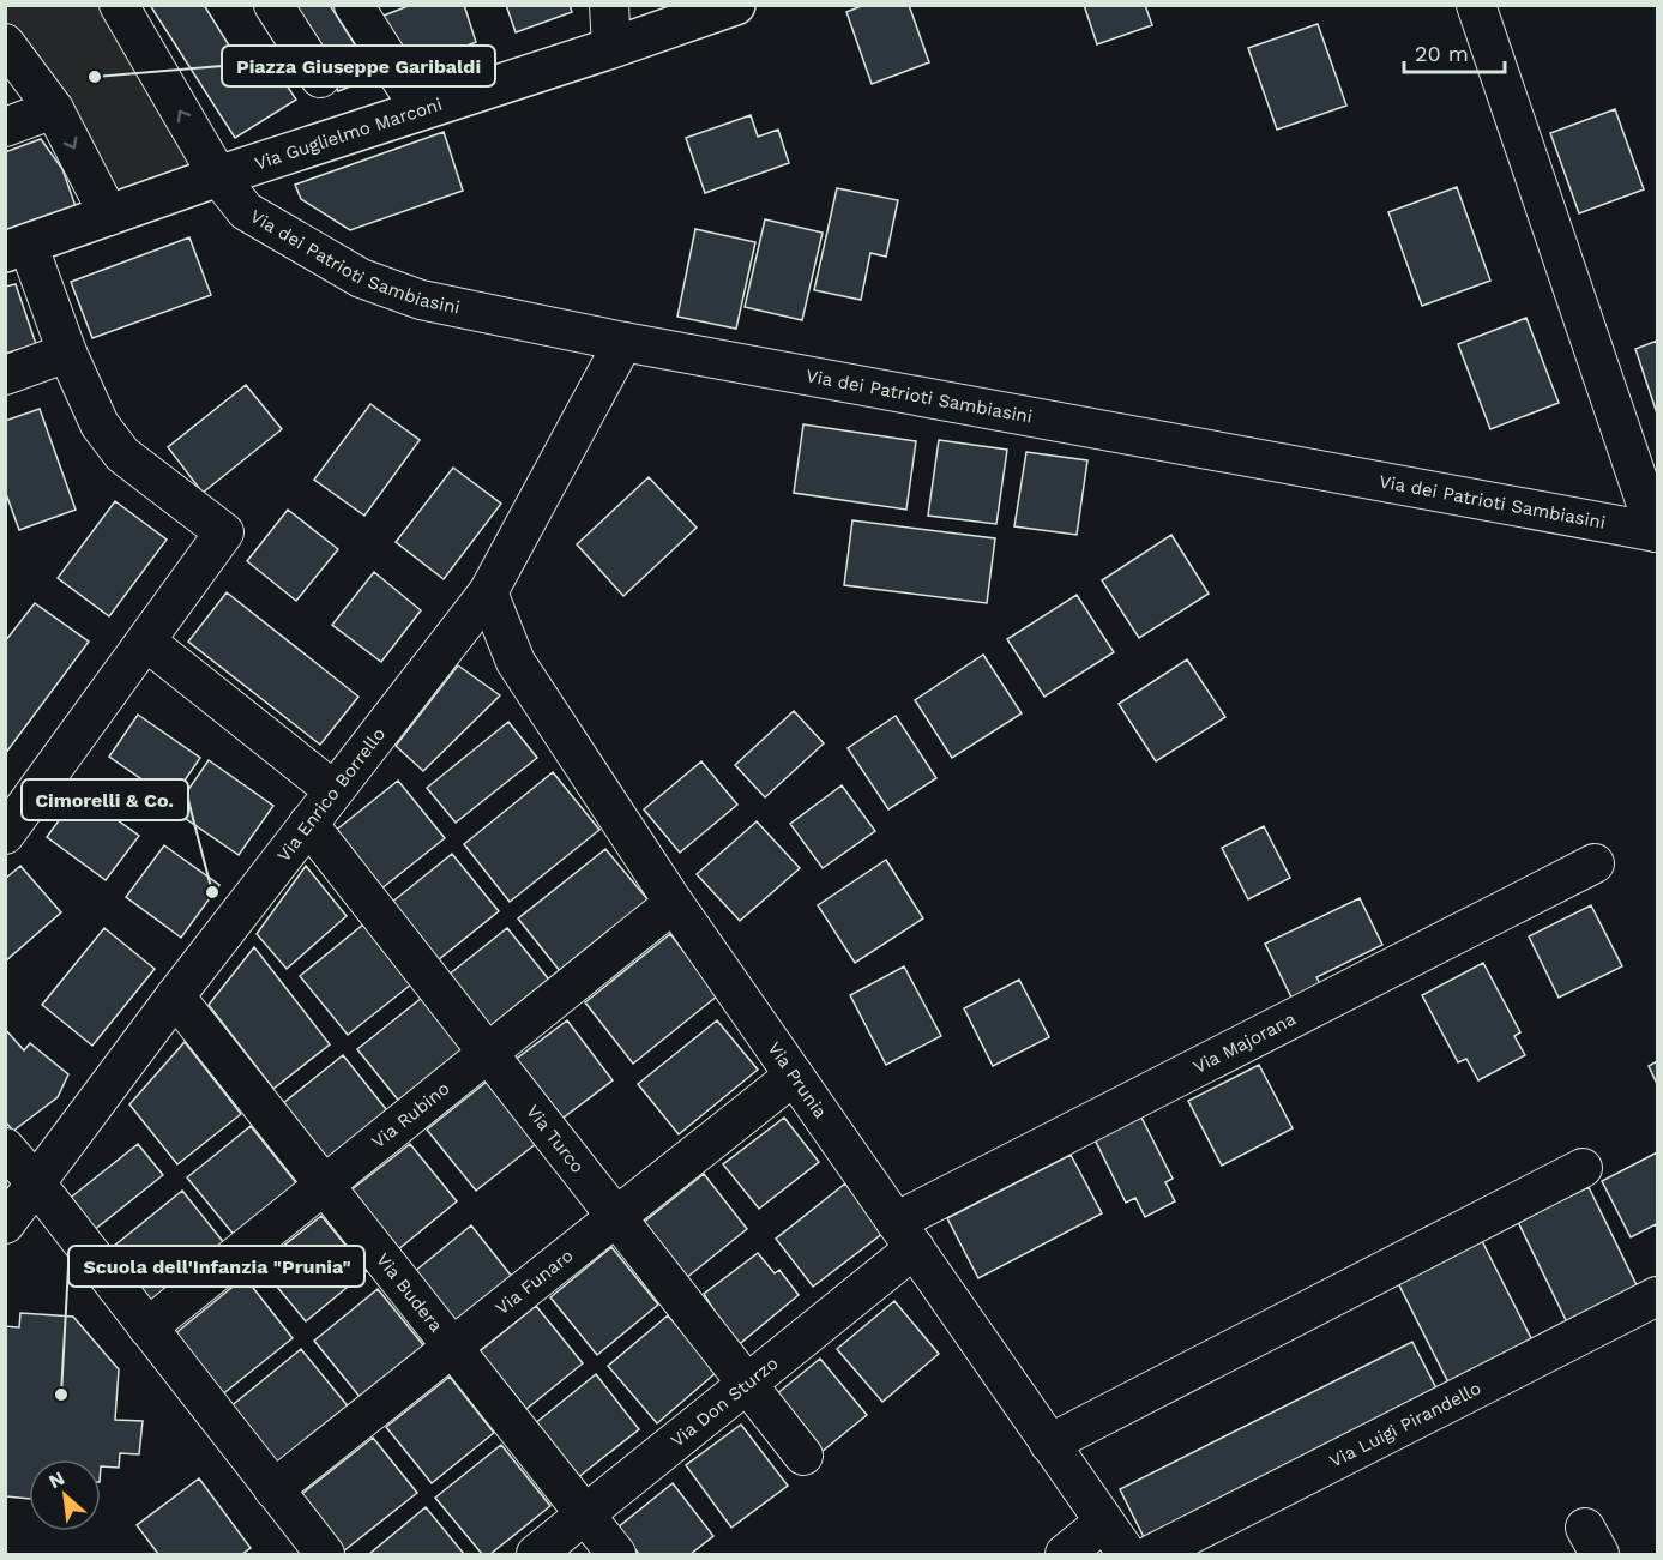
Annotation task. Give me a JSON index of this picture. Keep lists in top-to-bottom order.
{
  "streets": {
    "main road": ["Via Guglielmo Marconi"],
    "street": [
      "Via dei Patrioti Sambiasini",
      "Via Enrico Borrello",
      "Via Majorana",
      "Via Prunia",
      "Via Rubino",
      "Via Turco",
      "Via Funaro",
      "Via Budera",
      "Via Don Sturzo",
      "Via Luigi Pirandello"
    ]
  },
  "crossings": [
    ["Via Guglielmo Marconi", "Via dei Patrioti Sambiasini"],
    ["Via dei Patrioti Sambiasini", "Via Enrico Borrello"],
    ["Via Enrico Borrello", "Via Prunia"],
    ["Via Enrico Borrello", "Via Turco"],
    ["Via Enrico Borrello", "Via Budera"],
    ["Via Majorana", "Via Prunia"],
    ["Via Majorana", "Via Don Sturzo"],
    ["Via Prunia", "Via Rubino"],
    ["Via Prunia", "Via Funaro"],
    ["Via Prunia", "Via Don Sturzo"],
    ["Via Rubino", "Via Turco"],
    ["Via Rubino", "Via Budera"],
    ["Via Turco", "Via Funaro"],
    ["Via Turco", "Via Don Sturzo"],
    ["Via Funaro", "Via Budera"],
    ["Via Budera", "Via Don Sturzo"]
  ],
  "places": ["Piazza Giuseppe Garibaldi", "Cimorelli & Co.", "Scuola dell'Infanzia \"Prunia\""],
  "scale_bar": "20 m",
  "north": "top left"
}
